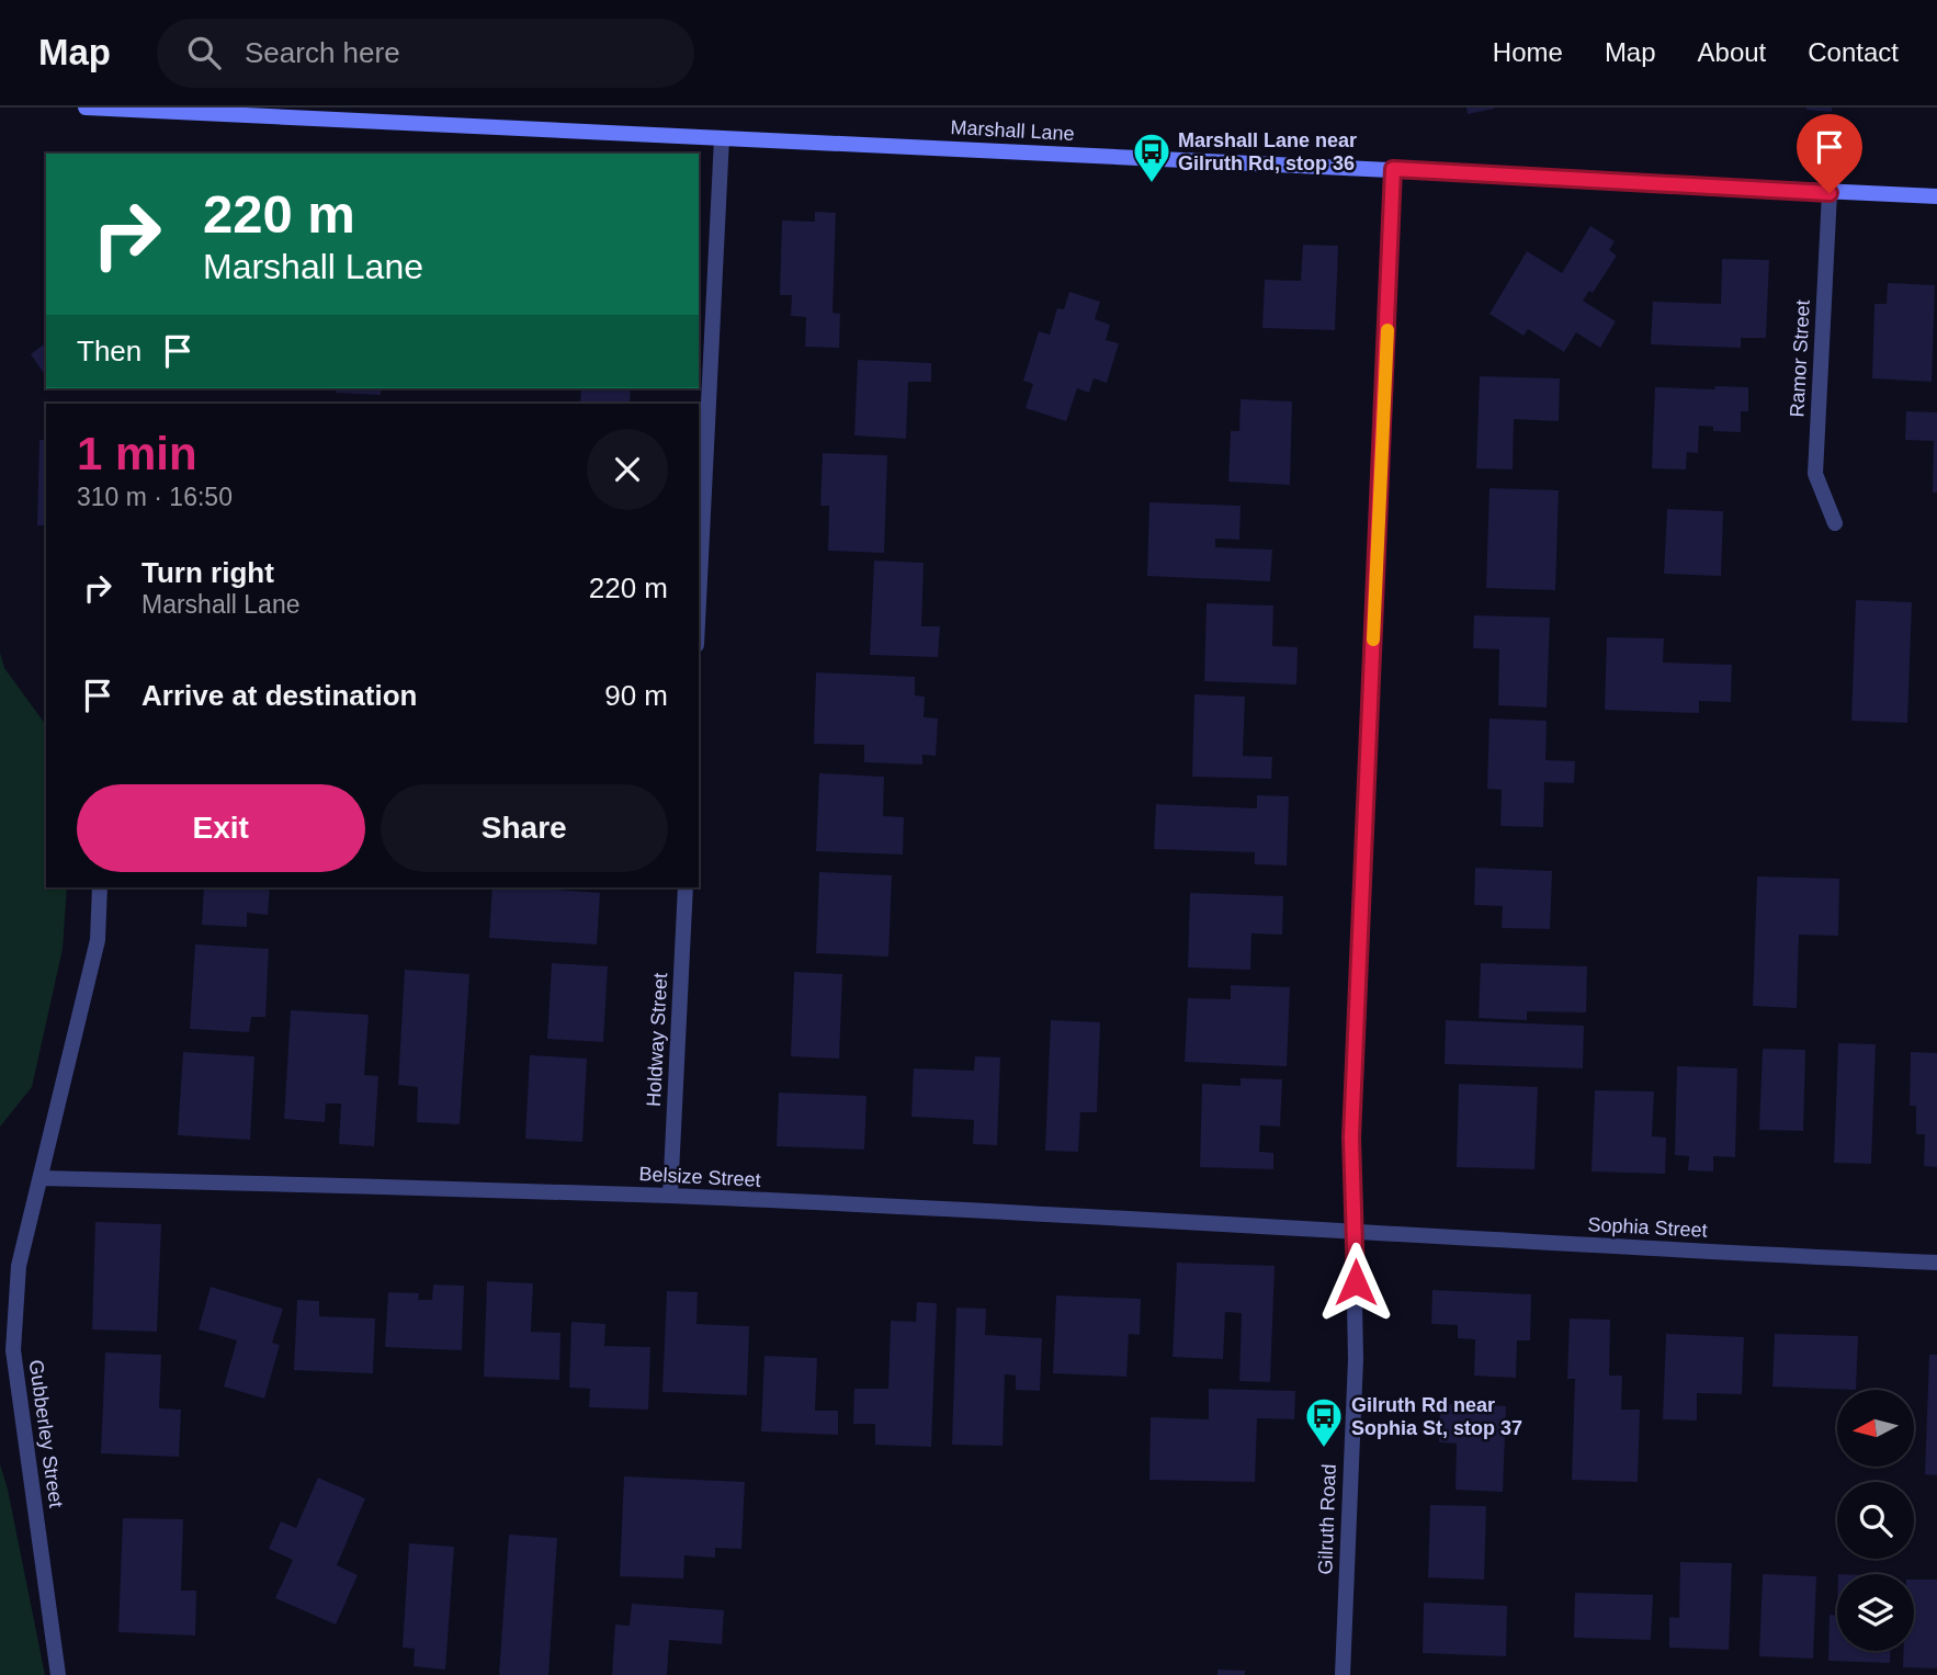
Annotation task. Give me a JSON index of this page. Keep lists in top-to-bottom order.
{
  "streets": {
    "street": [
      "Marshall Lane",
      "Ramor Street",
      "Holdway Street",
      "Belsize Street",
      "Sophia Street",
      "Gubberley Street",
      "Gilruth Road"
    ]
  },
  "crossings": [
    ["Marshall Lane", "Ramor Street"],
    ["Marshall Lane", "Gilruth Road"],
    ["Holdway Street", "Belsize Street"],
    ["Belsize Street", "Sophia Street"],
    ["Belsize Street", "Gubberley Street"],
    ["Belsize Street", "Gilruth Road"],
    ["Sophia Street", "Gilruth Road"]
  ],
  "places": {
    "bus stop": ["Marshall Lane near Gilruth Rd, stop 36", "Gilruth Rd near Sophia St, stop 37"]
  },
  "north": "left",
  "page": {
    "header": "Map",
    "search": "Search here",
    "nav": [
      "Home",
      "Map",
      "About",
      "Contact"
    ],
    "turn": ["220 m", "Marshall Lane"],
    "then": "Then",
    "heading": ["1 min", "310 m · 16:50"],
    "list": [
      {
        "name": "Turn right",
        "note": "Marshall Lane",
        "value": "220 m"
      },
      {
        "name": "Arrive at destination",
        "value": "90 m"
      }
    ],
    "buttons": ["Exit", "Share"]
  }
}
